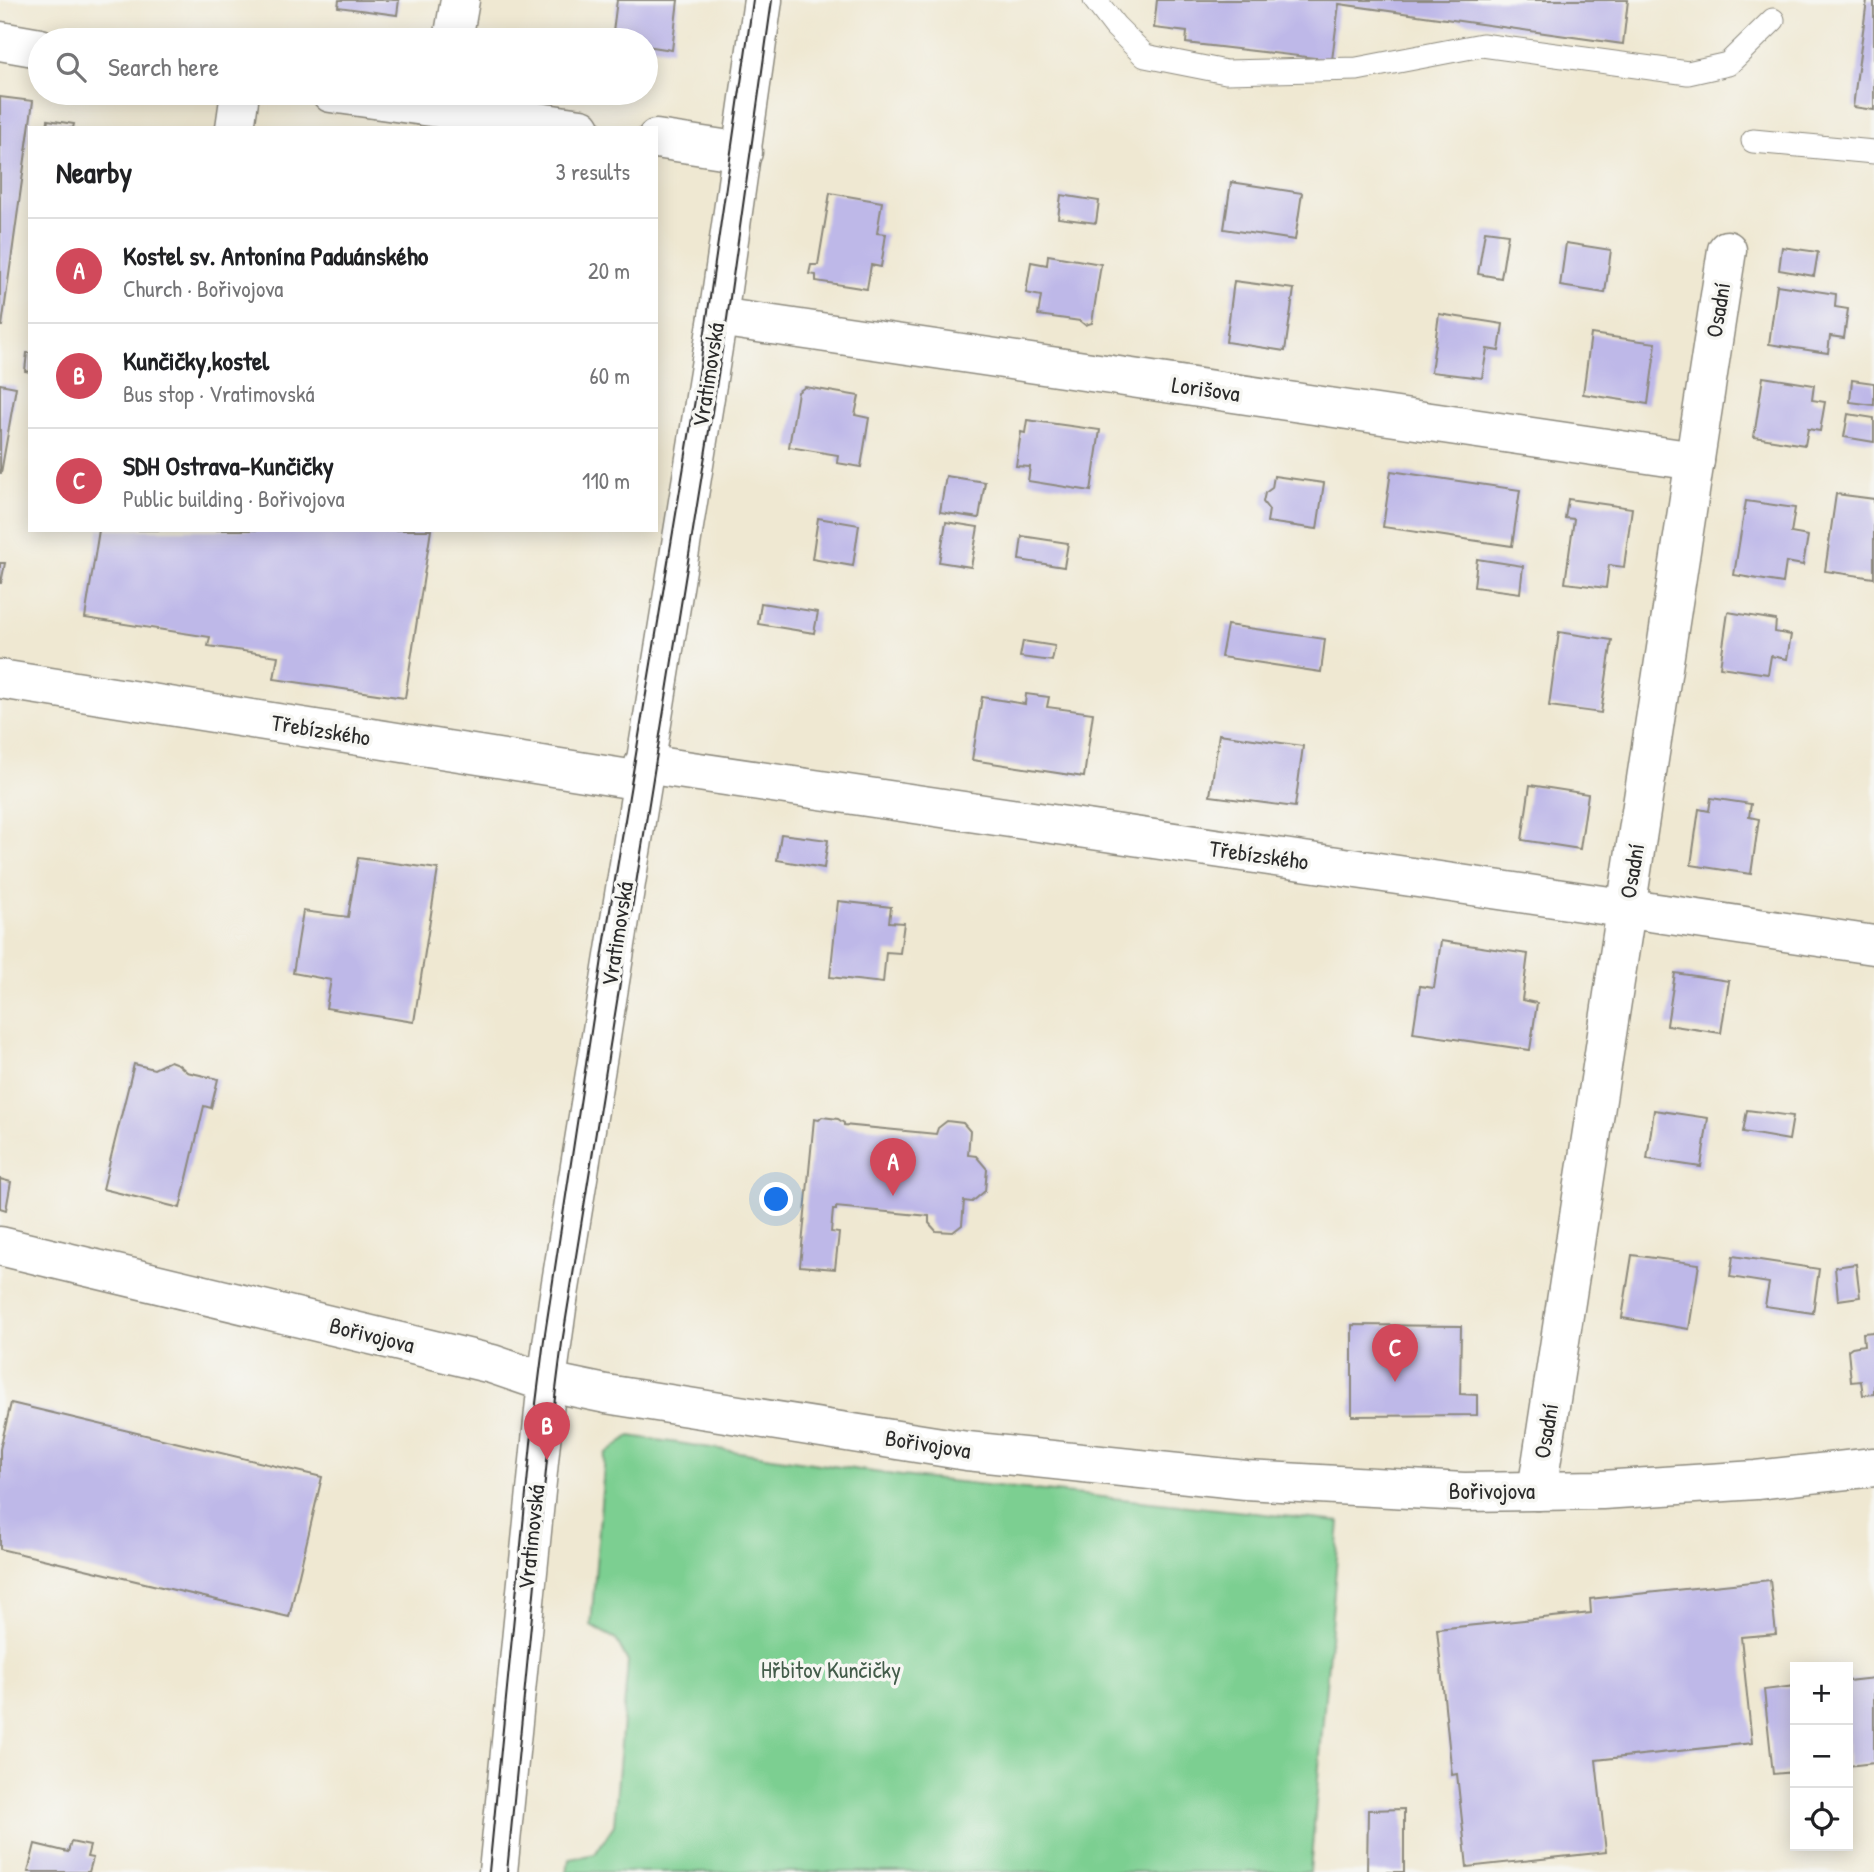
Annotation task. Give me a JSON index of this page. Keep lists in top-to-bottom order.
{
  "streets": {
    "street": [
      "Osadní",
      "Vratimovská",
      "Lorišova",
      "Třebízského",
      "Bořivojova"
    ]
  },
  "crossings": [
    ["Osadní", "Lorišova"],
    ["Osadní", "Třebízského"],
    ["Osadní", "Bořivojova"],
    ["Vratimovská", "Lorišova"],
    ["Vratimovská", "Třebízského"],
    ["Vratimovská", "Bořivojova"]
  ],
  "parks": ["Hřbitov Kunčičky"],
  "page": {
    "search": "Search here",
    "heading": ["Nearby", "3 results"],
    "list": [
      {
        "mark": "A",
        "name": "Kostel sv. Antonína Paduánského",
        "note": "Church · Bořivojova",
        "value": "20 m"
      },
      {
        "mark": "B",
        "name": "Kunčičky,kostel",
        "note": "Bus stop · Vratimovská",
        "value": "60 m"
      },
      {
        "mark": "C",
        "name": "SDH Ostrava-Kunčičky",
        "note": "Public building · Bořivojova",
        "value": "110 m"
      }
    ],
    "pins": ["A", "C", "B"],
    "map_buttons": ["+", "−"]
  }
}
